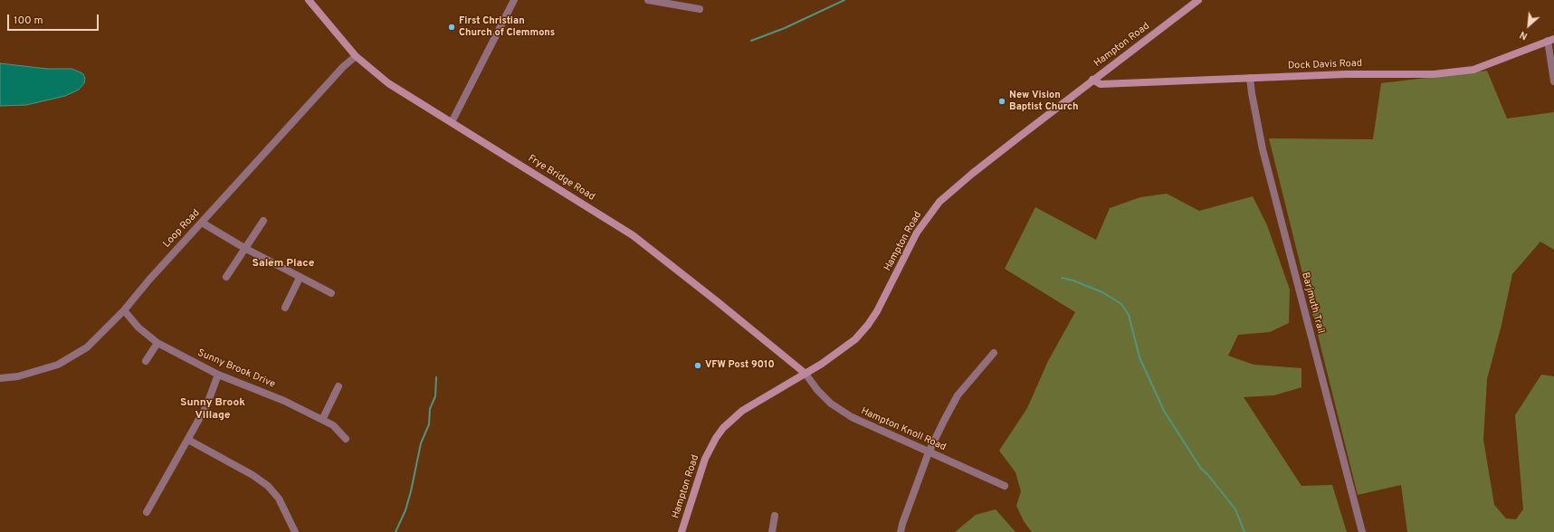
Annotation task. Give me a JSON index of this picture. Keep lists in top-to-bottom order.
{
  "streets": {
    "street": [
      "Hampton Road",
      "Dock Davis Road",
      "Frye Bridge Road",
      "Loop Road",
      "Barjmuth Trail",
      "Sunny Brook Drive",
      "Hampton Knoll Road"
    ]
  },
  "crossings": [
    ["Hampton Road", "Dock Davis Road"],
    ["Hampton Road", "Frye Bridge Road"],
    ["Hampton Road", "Hampton Knoll Road"],
    ["Dock Davis Road", "Barjmuth Trail"],
    ["Frye Bridge Road", "Loop Road"],
    ["Frye Bridge Road", "Hampton Knoll Road"],
    ["Loop Road", "Sunny Brook Drive"]
  ],
  "districts": ["Salem Place", "Sunny Brook Village"],
  "places": ["First Christian Church of Clemmons", "New Vision Baptist Church", "VFW Post 9010"],
  "scale_bar": "100 m",
  "north": "bottom left"
}
